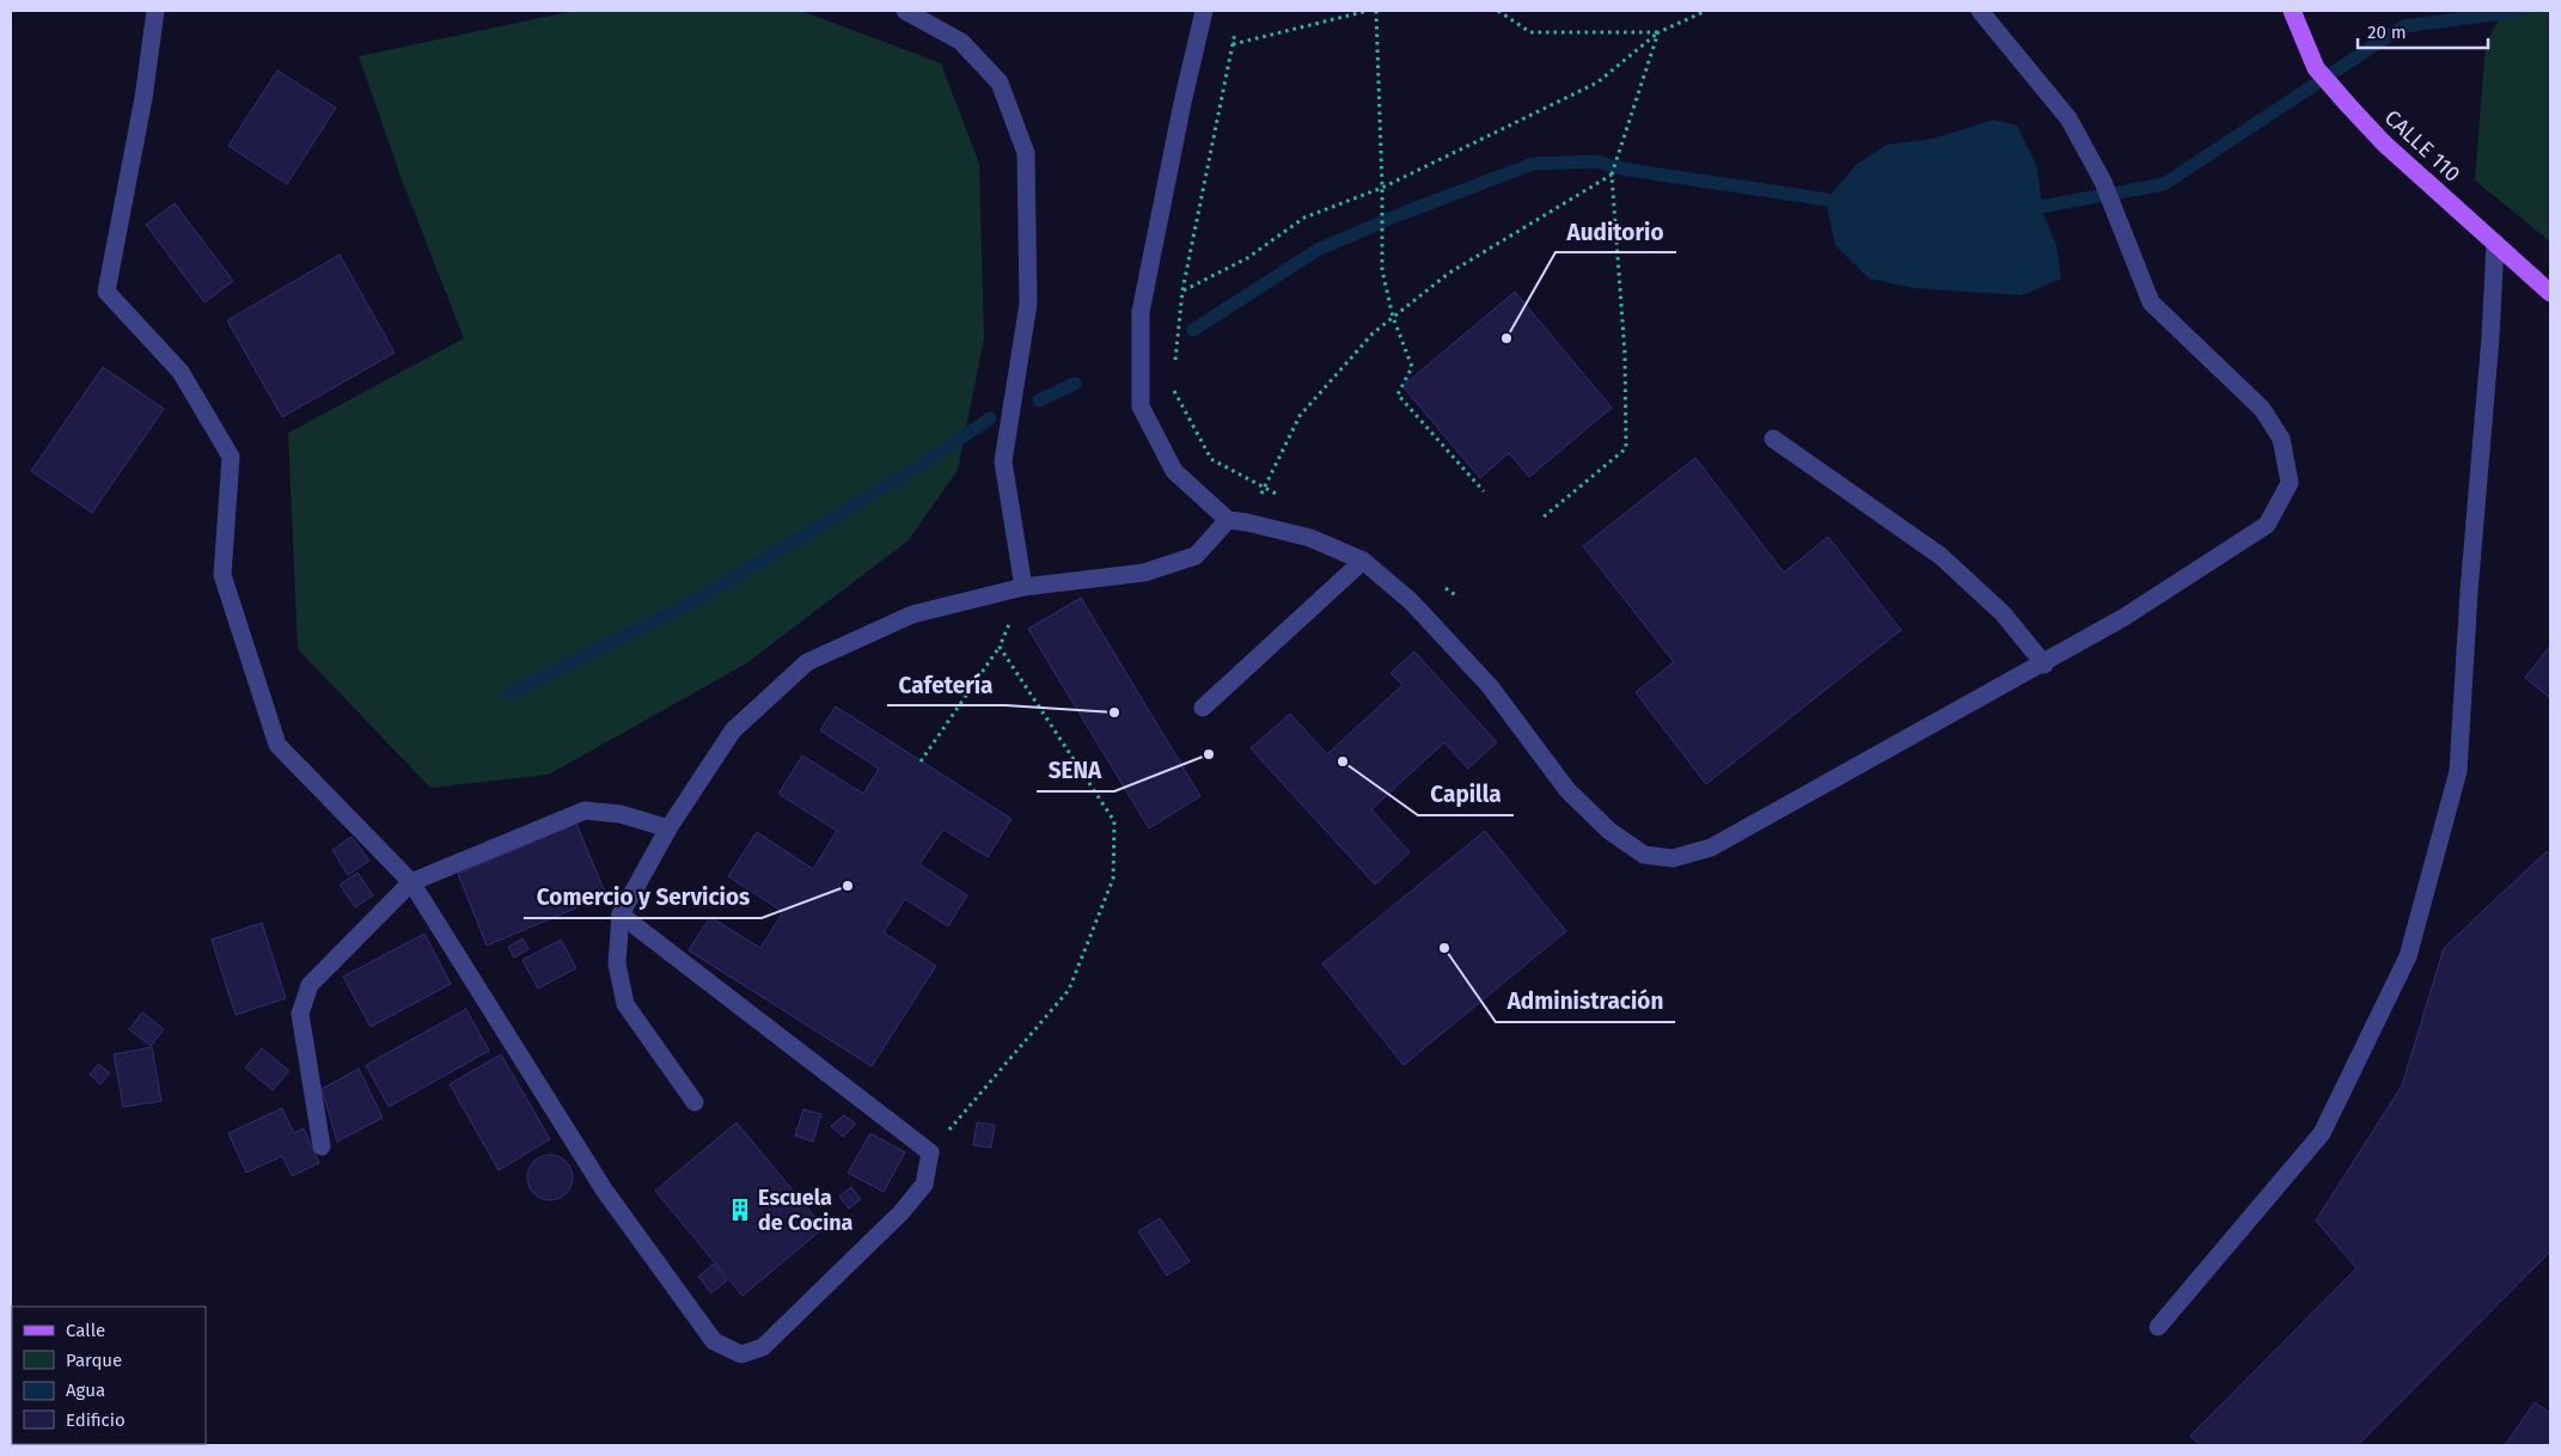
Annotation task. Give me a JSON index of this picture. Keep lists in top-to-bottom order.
{
  "streets": {
    "main road": ["CALLE 110"]
  },
  "places": {
    "other": [
      "Auditorio",
      "Cafetería",
      "SENA",
      "Capilla",
      "Comercio y Servicios",
      "Administración"
    ],
    "building": ["Escuela de Cocina"]
  },
  "legend": [
    "Calle",
    "Parque",
    "Agua",
    "Edificio"
  ],
  "scale_bar": "20 m"
}
